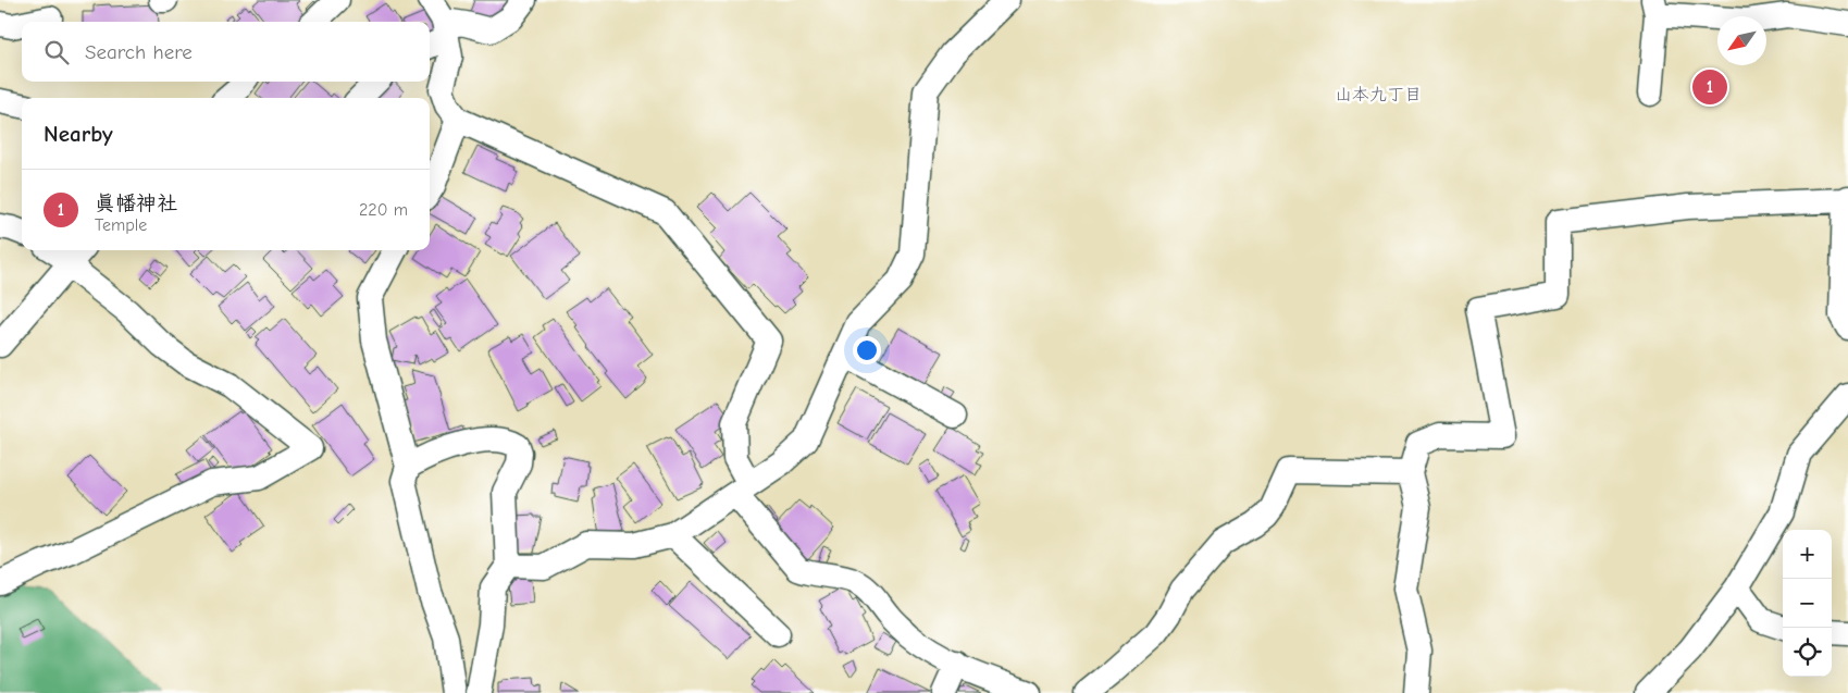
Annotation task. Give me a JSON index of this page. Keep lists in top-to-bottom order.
{
  "districts": ["山本九丁目"],
  "north": "bottom left",
  "page": {
    "search": "Search here",
    "pins": "1",
    "heading": "Nearby",
    "list": [
      {
        "mark": "1",
        "name": "眞幡神社",
        "note": "Temple",
        "value": "220 m"
      }
    ],
    "map_buttons": ["+", "−"]
  }
}
